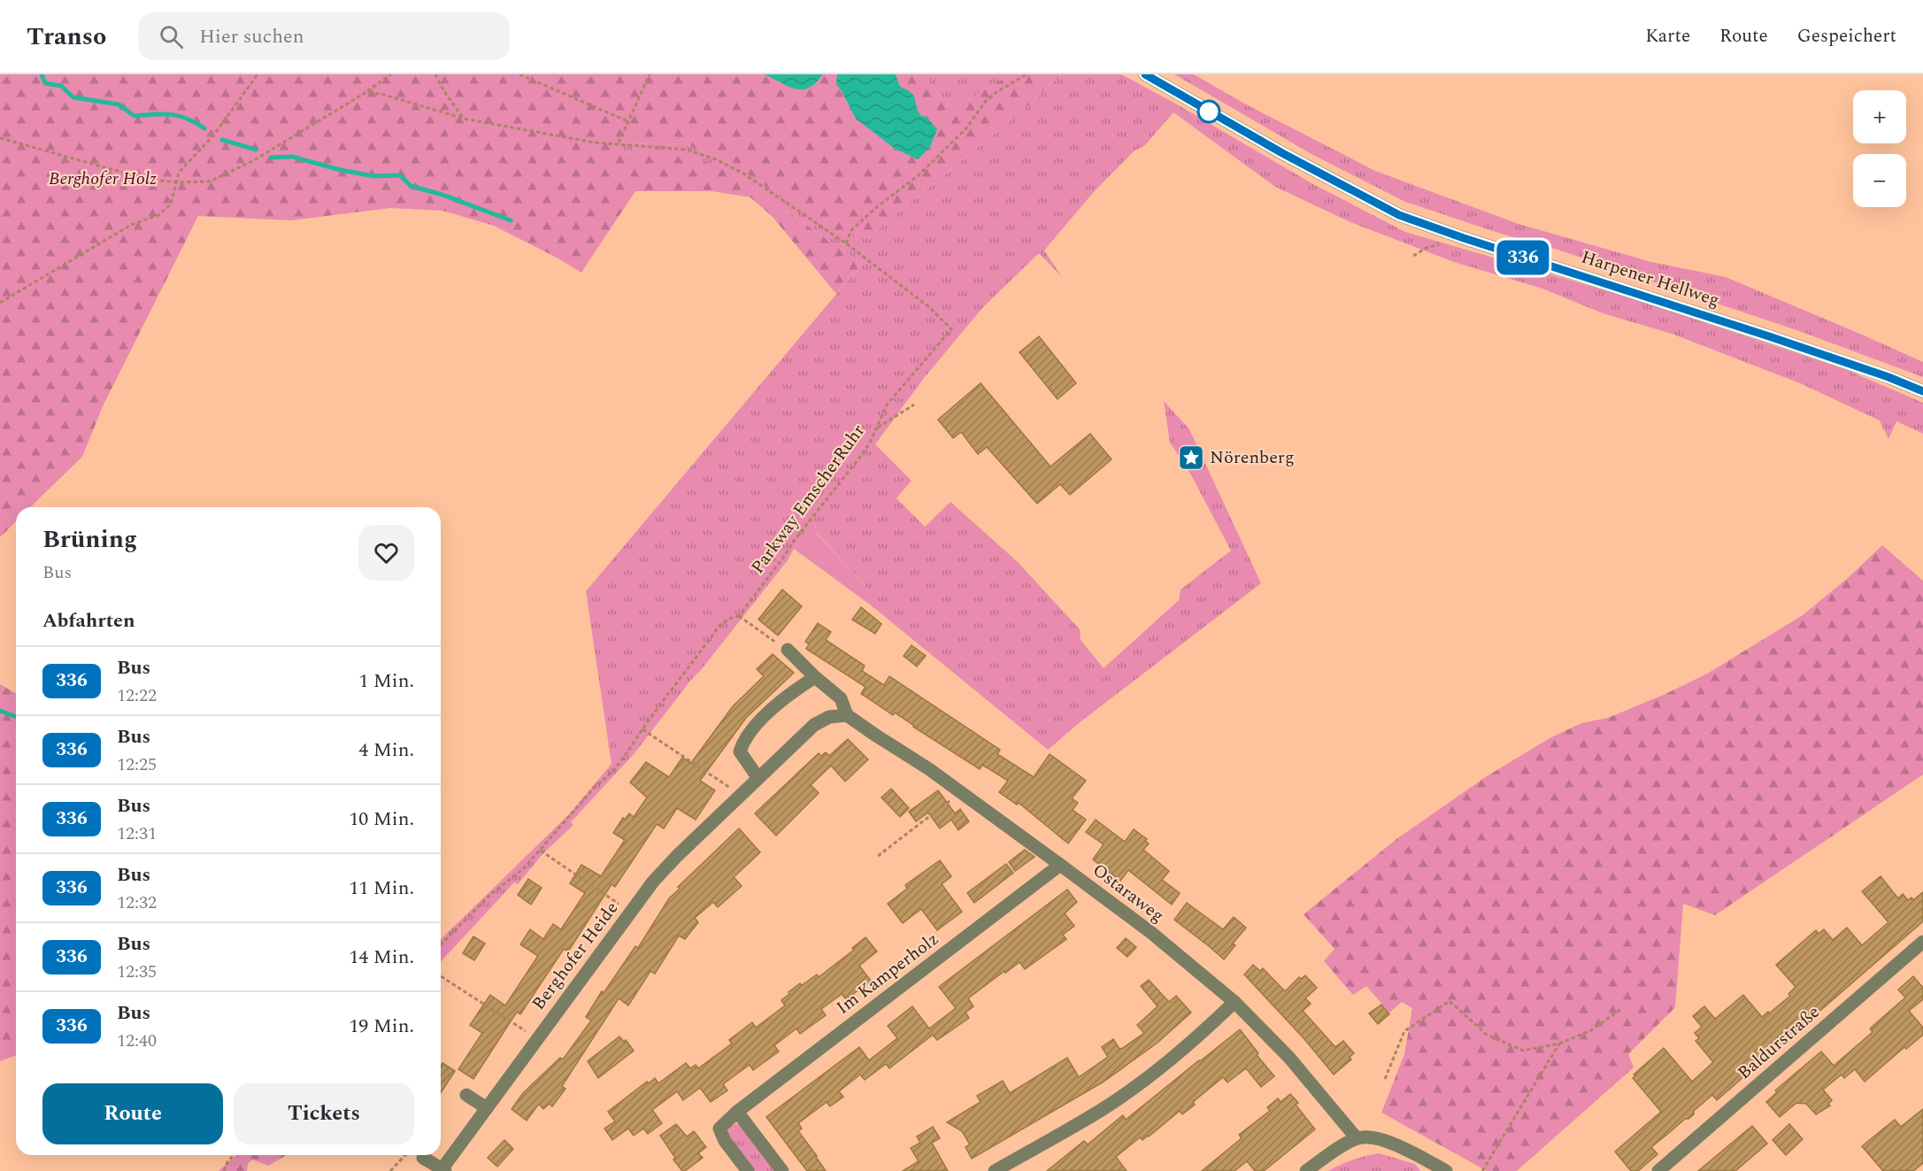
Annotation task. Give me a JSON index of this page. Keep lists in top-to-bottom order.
{
  "streets": {
    "street": [
      "Harpener Hellweg",
      "Ostaraweg",
      "Berghofer Heide",
      "Im Kamperholz",
      "Baldurstraße"
    ],
    "path": ["Parkway EmscherRuhr"]
  },
  "crossings": [
    ["Ostaraweg", "Berghofer Heide"],
    ["Ostaraweg", "Im Kamperholz"]
  ],
  "parks": ["Berghofer Holz"],
  "places": {
    "place": ["Nörenberg"]
  },
  "lines": ["bus line 336"],
  "page": {
    "header": "Transo",
    "search": "Hier suchen",
    "nav": ["Karte", "Route", "Gespeichert"],
    "on_map": "336",
    "map_buttons": ["+", "−"],
    "heading": [
      ["Brüning", "Bus"],
      "Abfahrten"
    ],
    "list": [
      {
        "mark": "336",
        "name": "Bus",
        "note": "12:22",
        "value": "1 Min."
      },
      {
        "mark": "336",
        "name": "Bus",
        "note": "12:25",
        "value": "4 Min."
      },
      {
        "mark": "336",
        "name": "Bus",
        "note": "12:31",
        "value": "10 Min."
      },
      {
        "mark": "336",
        "name": "Bus",
        "note": "12:32",
        "value": "11 Min."
      },
      {
        "mark": "336",
        "name": "Bus",
        "note": "12:35",
        "value": "14 Min."
      },
      {
        "mark": "336",
        "name": "Bus",
        "note": "12:40",
        "value": "19 Min."
      }
    ],
    "buttons": ["Route", "Tickets"]
  }
}
